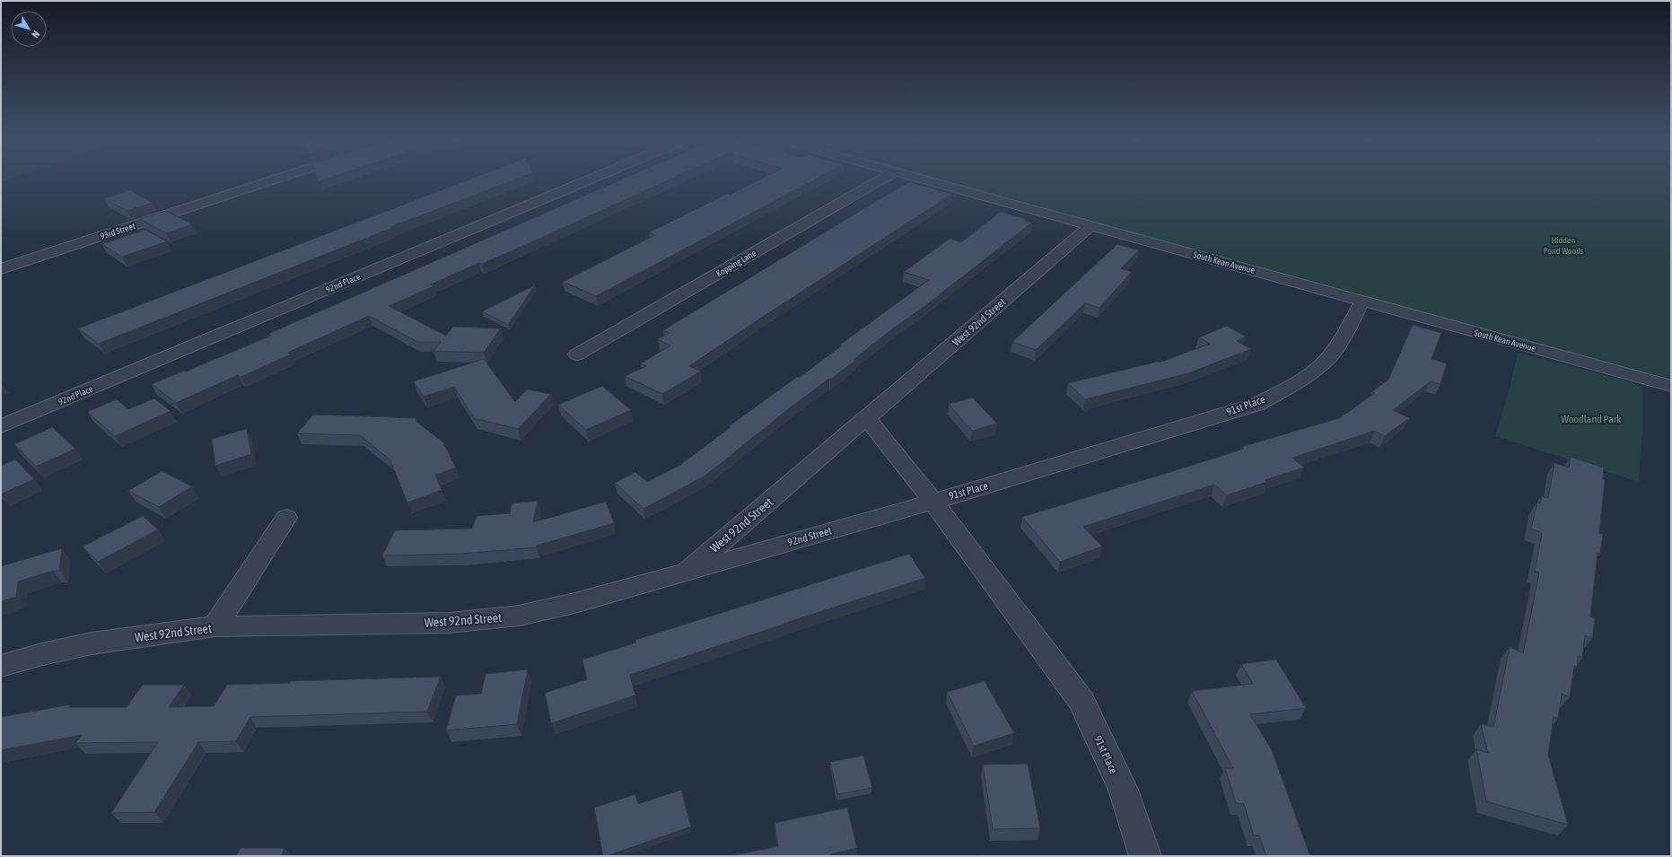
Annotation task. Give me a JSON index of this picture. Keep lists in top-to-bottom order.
{
  "streets": {
    "street": [
      "93rd Street",
      "South Kean Avenue",
      "Kopping Lane",
      "92nd Place",
      "West 92nd Street",
      "91st Place",
      "92nd Street"
    ]
  },
  "crossings": [
    ["South Kean Avenue", "West 92nd Street"],
    ["South Kean Avenue", "91st Place"],
    ["West 92nd Street", "92nd Street"],
    ["91st Place", "92nd Street"]
  ],
  "parks": ["Hidden Pond Woods", "Woodland Park"],
  "north": "bottom right"
}
